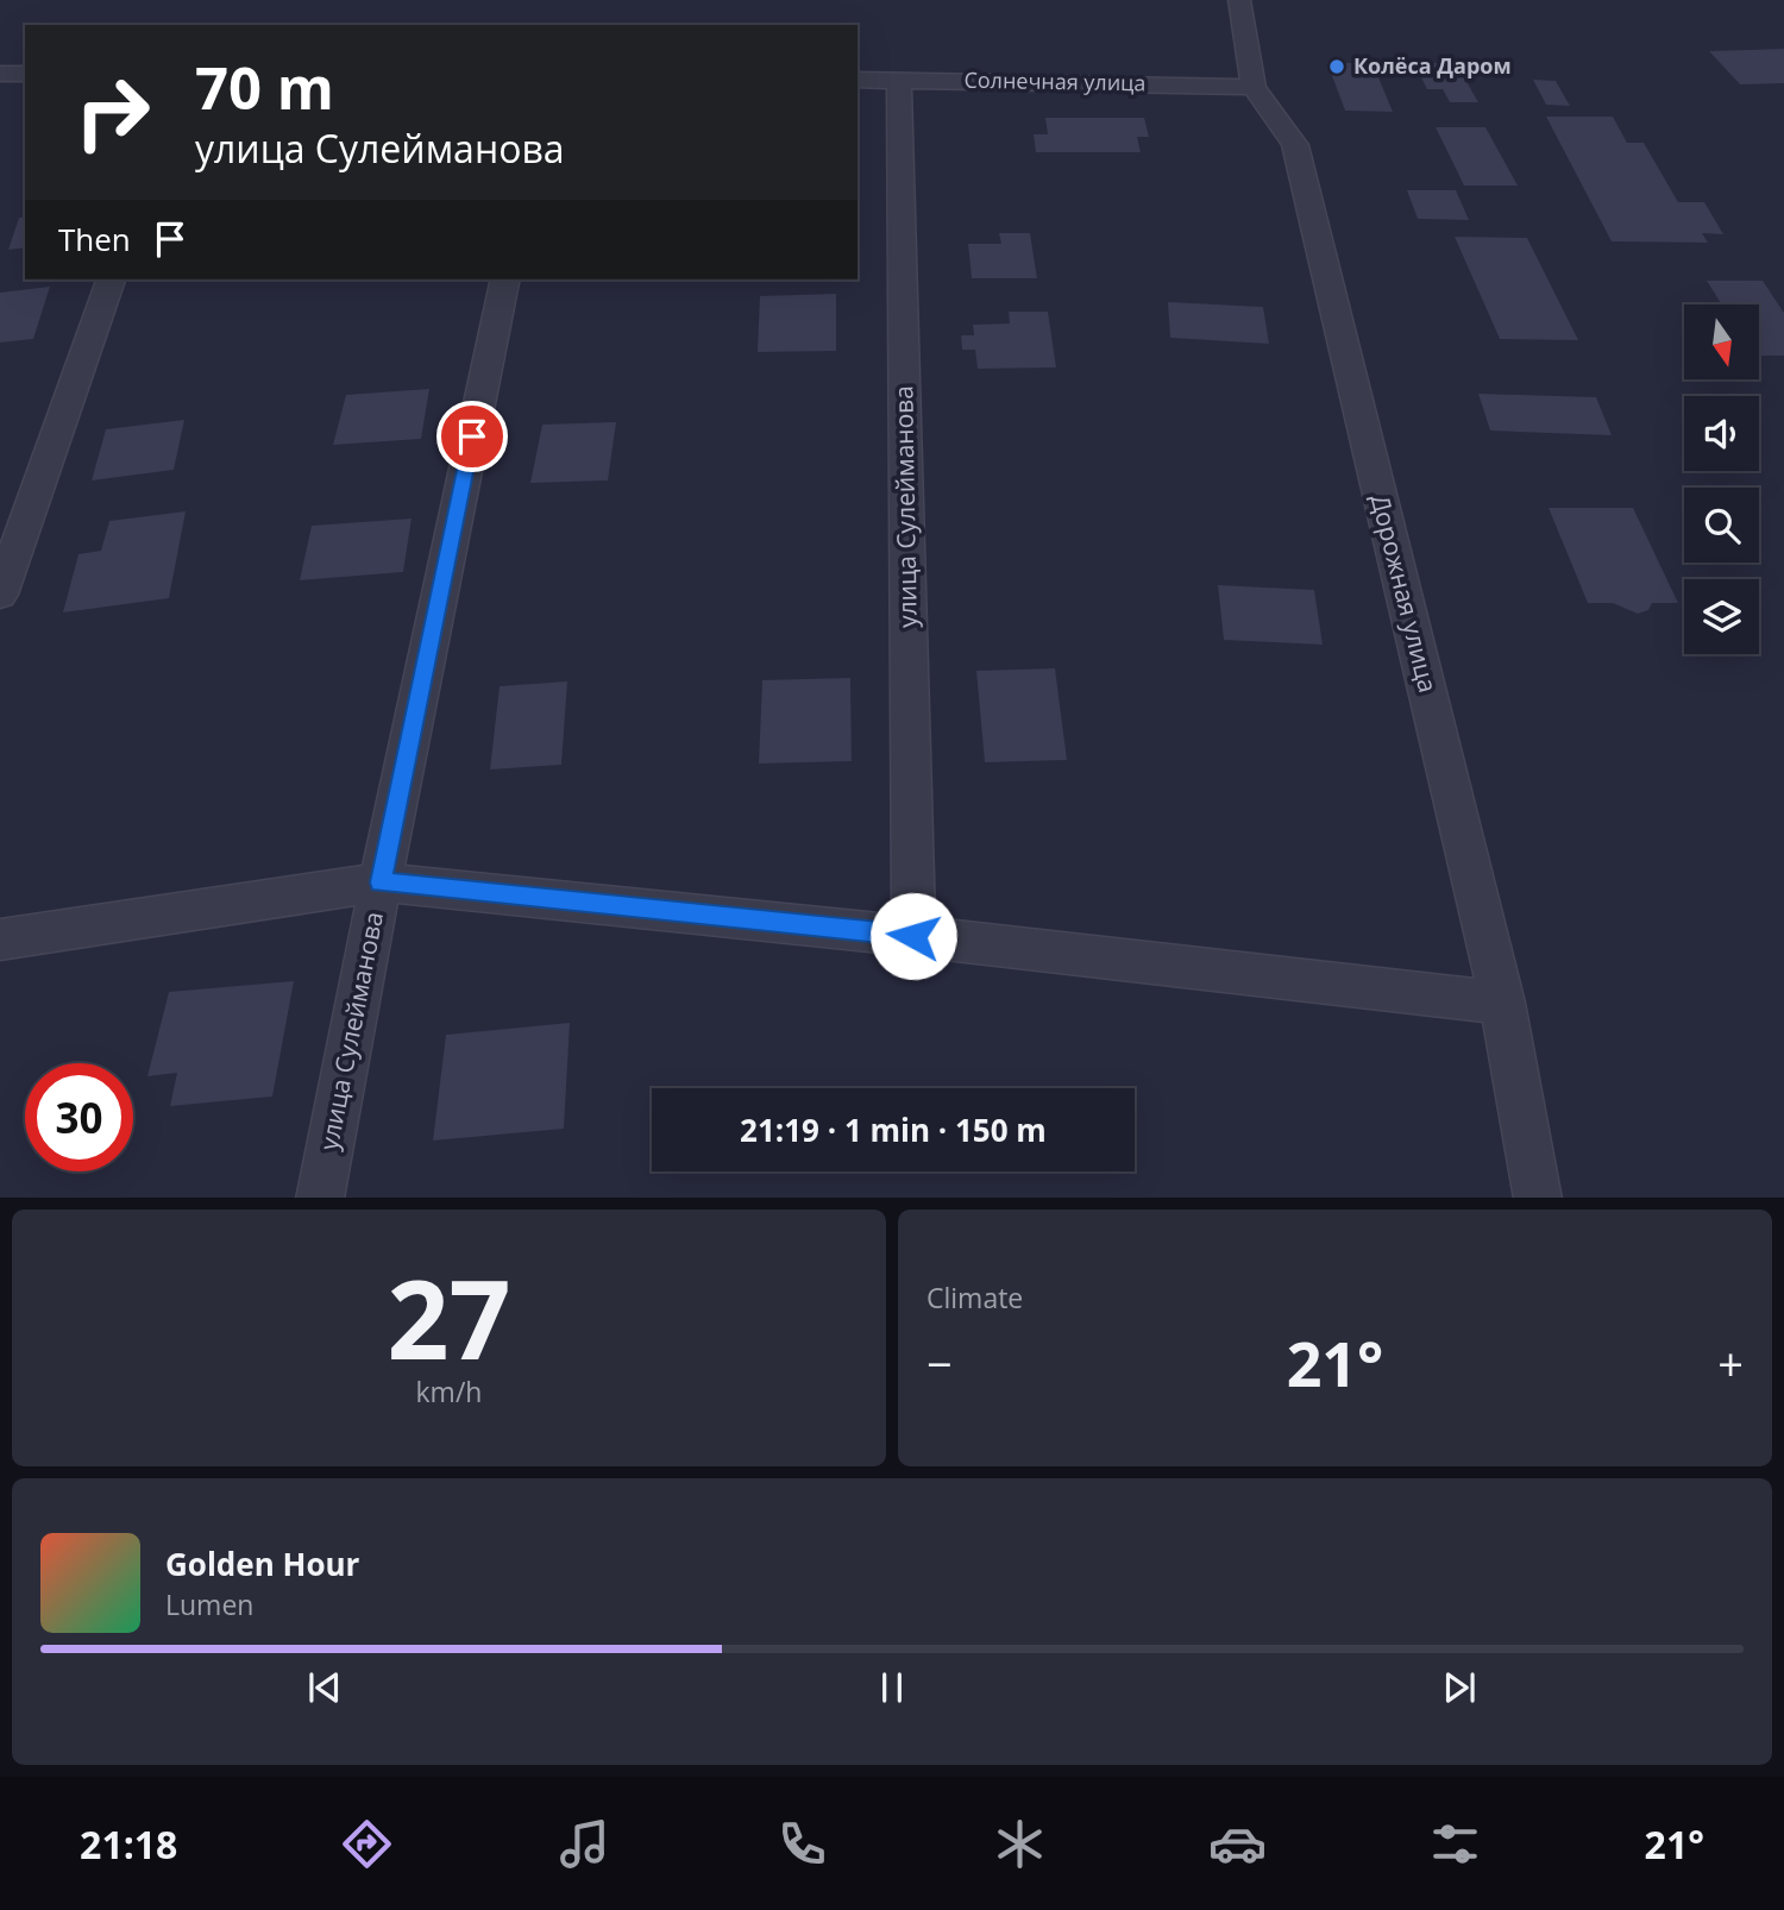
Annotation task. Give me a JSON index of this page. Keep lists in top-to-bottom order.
{
  "streets": {
    "street": ["Солнечная улица", "улица Сулейманова", "Дорожная улица"]
  },
  "crossings": [
    ["Солнечная улица", "улица Сулейманова"],
    ["Солнечная улица", "Дорожная улица"]
  ],
  "places": ["Колёса Даром"],
  "north": "bottom",
  "page": {
    "turn": ["70 m", "улица Сулейманова"],
    "then": "Then",
    "limit": "30",
    "trip": "21:19 · 1 min · 150 m",
    "tile": [
      ["27", "km/h"],
      "Climate"
    ],
    "heat": ["−", "21°", "+"],
    "song": ["Golden Hour", "Lumen"],
    "tabs": ["21:18", "21°"]
  }
}
